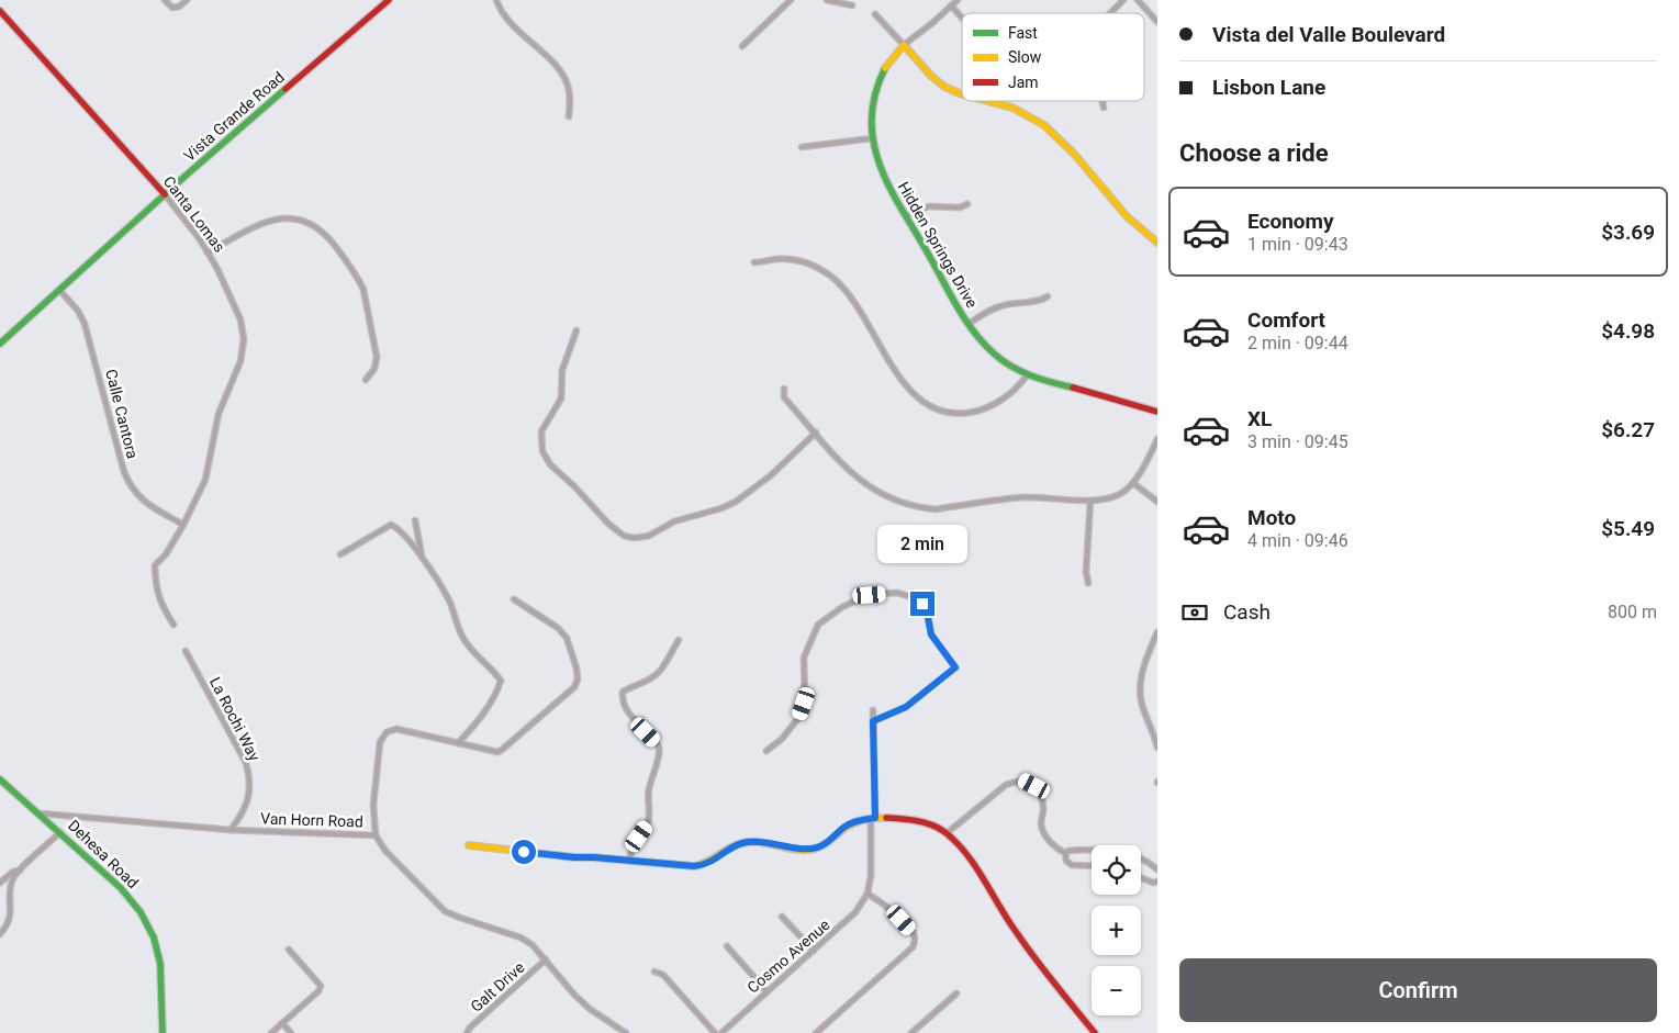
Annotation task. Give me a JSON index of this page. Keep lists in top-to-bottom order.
{
  "streets": {
    "street": [
      "Vista Grande Road",
      "Canta Lomas",
      "Hidden Springs Drive",
      "Calle Cantora",
      "La Rochi Way",
      "Van Horn Road",
      "Dehesa Road",
      "Cosmo Avenue",
      "Galt Drive"
    ]
  },
  "crossings": [
    ["Vista Grande Road", "Canta Lomas"],
    ["Vista Grande Road", "Calle Cantora"],
    ["Canta Lomas", "Calle Cantora"],
    ["La Rochi Way", "Van Horn Road"],
    ["Van Horn Road", "Dehesa Road"]
  ],
  "legend": ["Fast", "Slow", "Jam"],
  "page": {
    "banner": ["Vista del Valle Boulevard", "Lisbon Lane"],
    "heading": "Choose a ride",
    "list": [
      {
        "name": "Economy",
        "note": "1 min · 09:43",
        "value": "$3.69"
      },
      {
        "name": "Comfort",
        "note": "2 min · 09:44",
        "value": "$4.98"
      },
      {
        "name": "XL",
        "note": "3 min · 09:45",
        "value": "$6.27"
      },
      {
        "name": "Moto",
        "note": "4 min · 09:46",
        "value": "$5.49"
      }
    ],
    "bubble": "2 min",
    "pay": ["Cash", "800 m"],
    "map_buttons": ["+", "−"],
    "buttons": "Confirm"
  }
}
